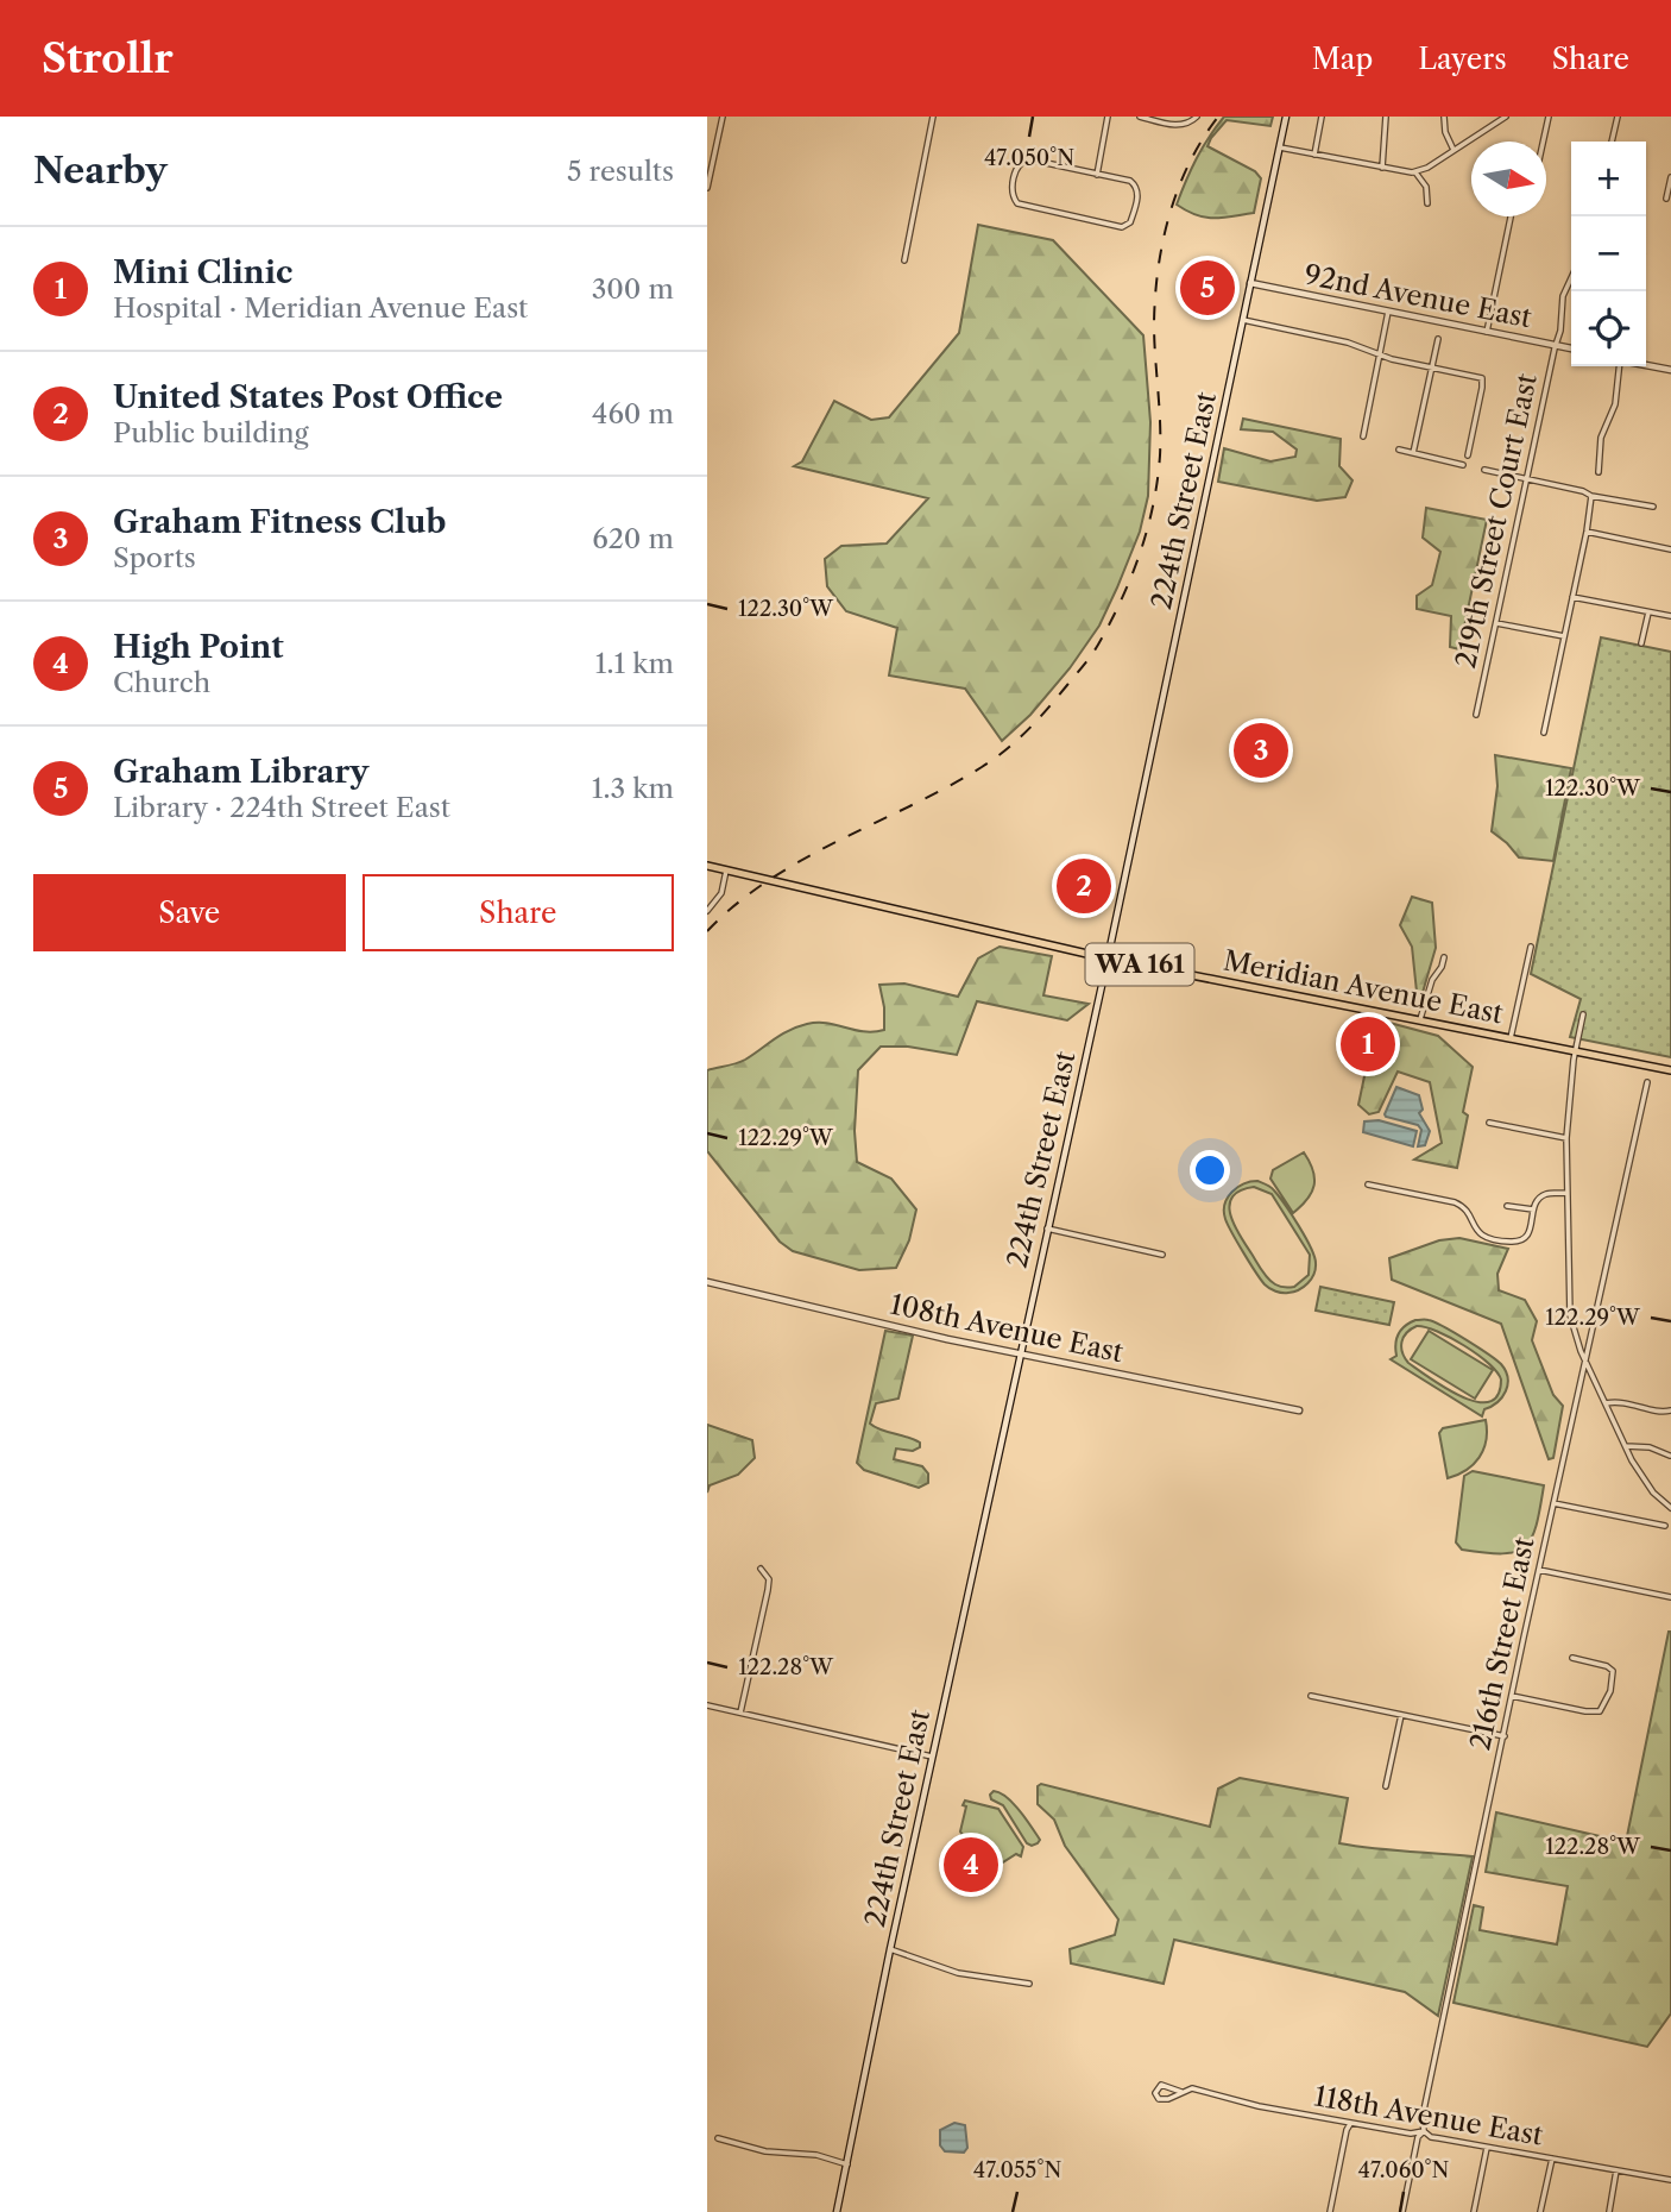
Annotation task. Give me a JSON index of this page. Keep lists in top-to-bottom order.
{
  "streets": {
    "main road": [
      "92nd Avenue East",
      "224th Street East",
      "WA 161",
      "Meridian Avenue East",
      "108th Avenue East"
    ],
    "street": ["219th Street Court East", "216th Street East", "118th Avenue East"]
  },
  "crossings": [
    ["92nd Avenue East", "224th Street East"],
    ["92nd Avenue East", "219th Street Court East"],
    ["224th Street East", "Meridian Avenue East"],
    ["224th Street East", "108th Avenue East"],
    ["216th Street East", "118th Avenue East"]
  ],
  "north": "right",
  "page": {
    "header": "Strollr",
    "nav": ["Map", "Layers", "Share"],
    "heading": ["Nearby", "5 results"],
    "map_buttons": ["+", "−"],
    "list": [
      {
        "mark": "1",
        "name": "Mini Clinic",
        "note": "Hospital · Meridian Avenue East",
        "value": "300 m"
      },
      {
        "mark": "2",
        "name": "United States Post Office",
        "note": "Public building",
        "value": "460 m"
      },
      {
        "mark": "3",
        "name": "Graham Fitness Club",
        "note": "Sports",
        "value": "620 m"
      },
      {
        "mark": "4",
        "name": "High Point",
        "note": "Church",
        "value": "1.1 km"
      },
      {
        "mark": "5",
        "name": "Graham Library",
        "note": "Library · 224th Street East",
        "value": "1.3 km"
      }
    ],
    "pins": [
      "5",
      "3",
      "2",
      "1",
      "4"
    ],
    "buttons": ["Save", "Share"]
  },
  "coordinates": [
    "47.050°N",
    "122.30°W",
    "122.29°W",
    "122.28°W",
    "47.055°N",
    "47.060°N"
  ]
}
